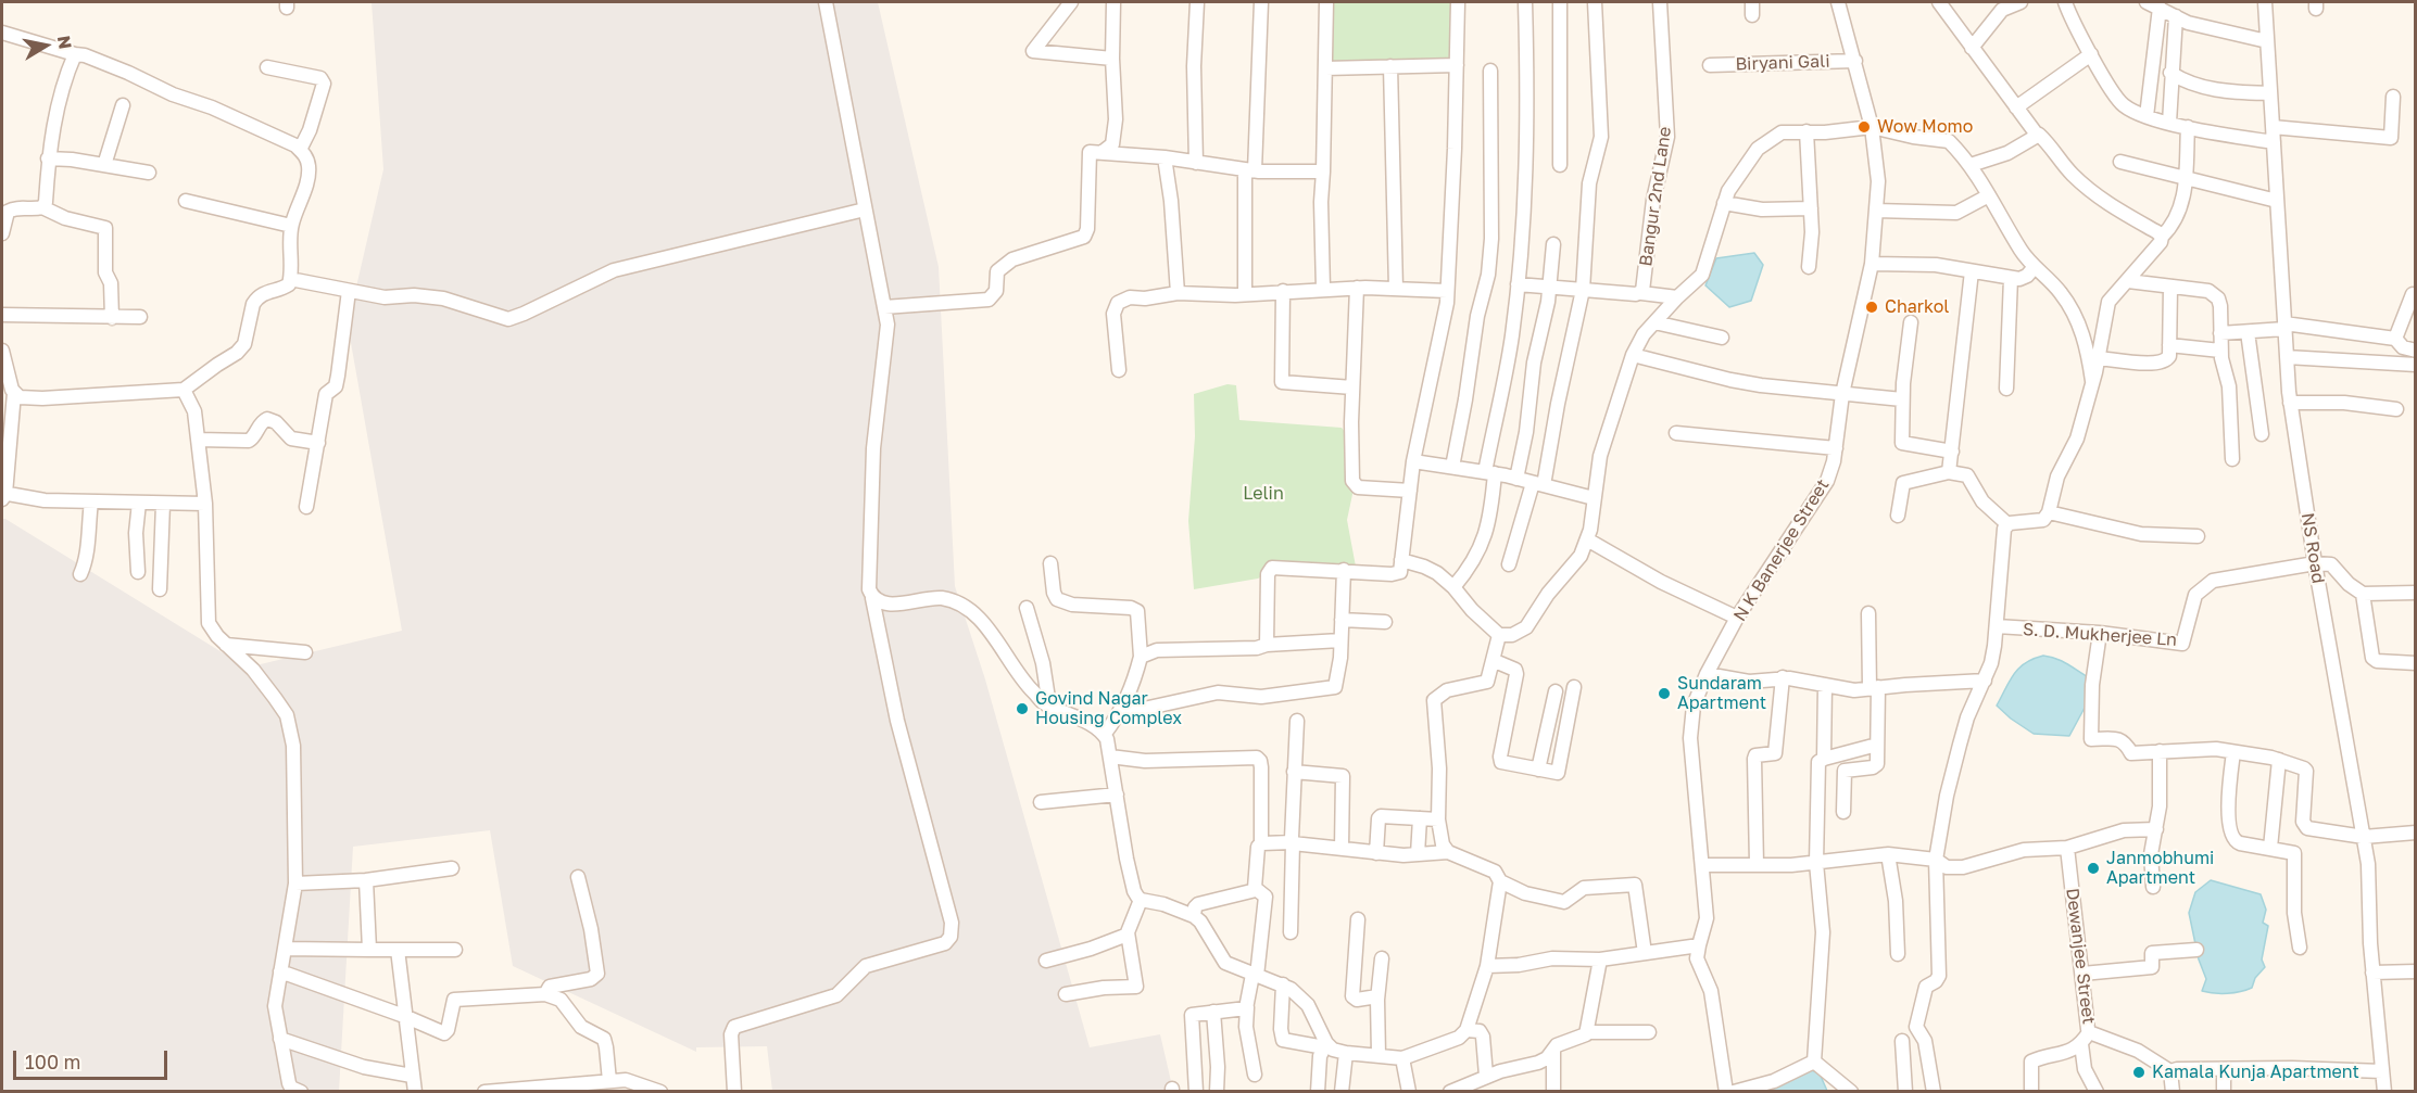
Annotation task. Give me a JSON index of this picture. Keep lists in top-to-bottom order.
{
  "streets": {
    "street": [
      "Biryani Gali",
      "Bangur 2nd Lane",
      "NS Road",
      "N K Banerjee Street",
      "S. D. Mukherjee Ln",
      "Dewanjee Street"
    ]
  },
  "crossings": [
    ["Biryani Gali", "N K Banerjee Street"],
    ["NS Road", "S. D. Mukherjee Ln"]
  ],
  "parks": ["Lelin"],
  "places": [
    "Wow Momo",
    "Charkol",
    "Sundaram Apartment",
    "Govind Nagar Housing Complex",
    "Janmobhumi Apartment",
    "Kamala Kunja Apartment"
  ],
  "scale_bar": "100 m",
  "north": "right"
}
